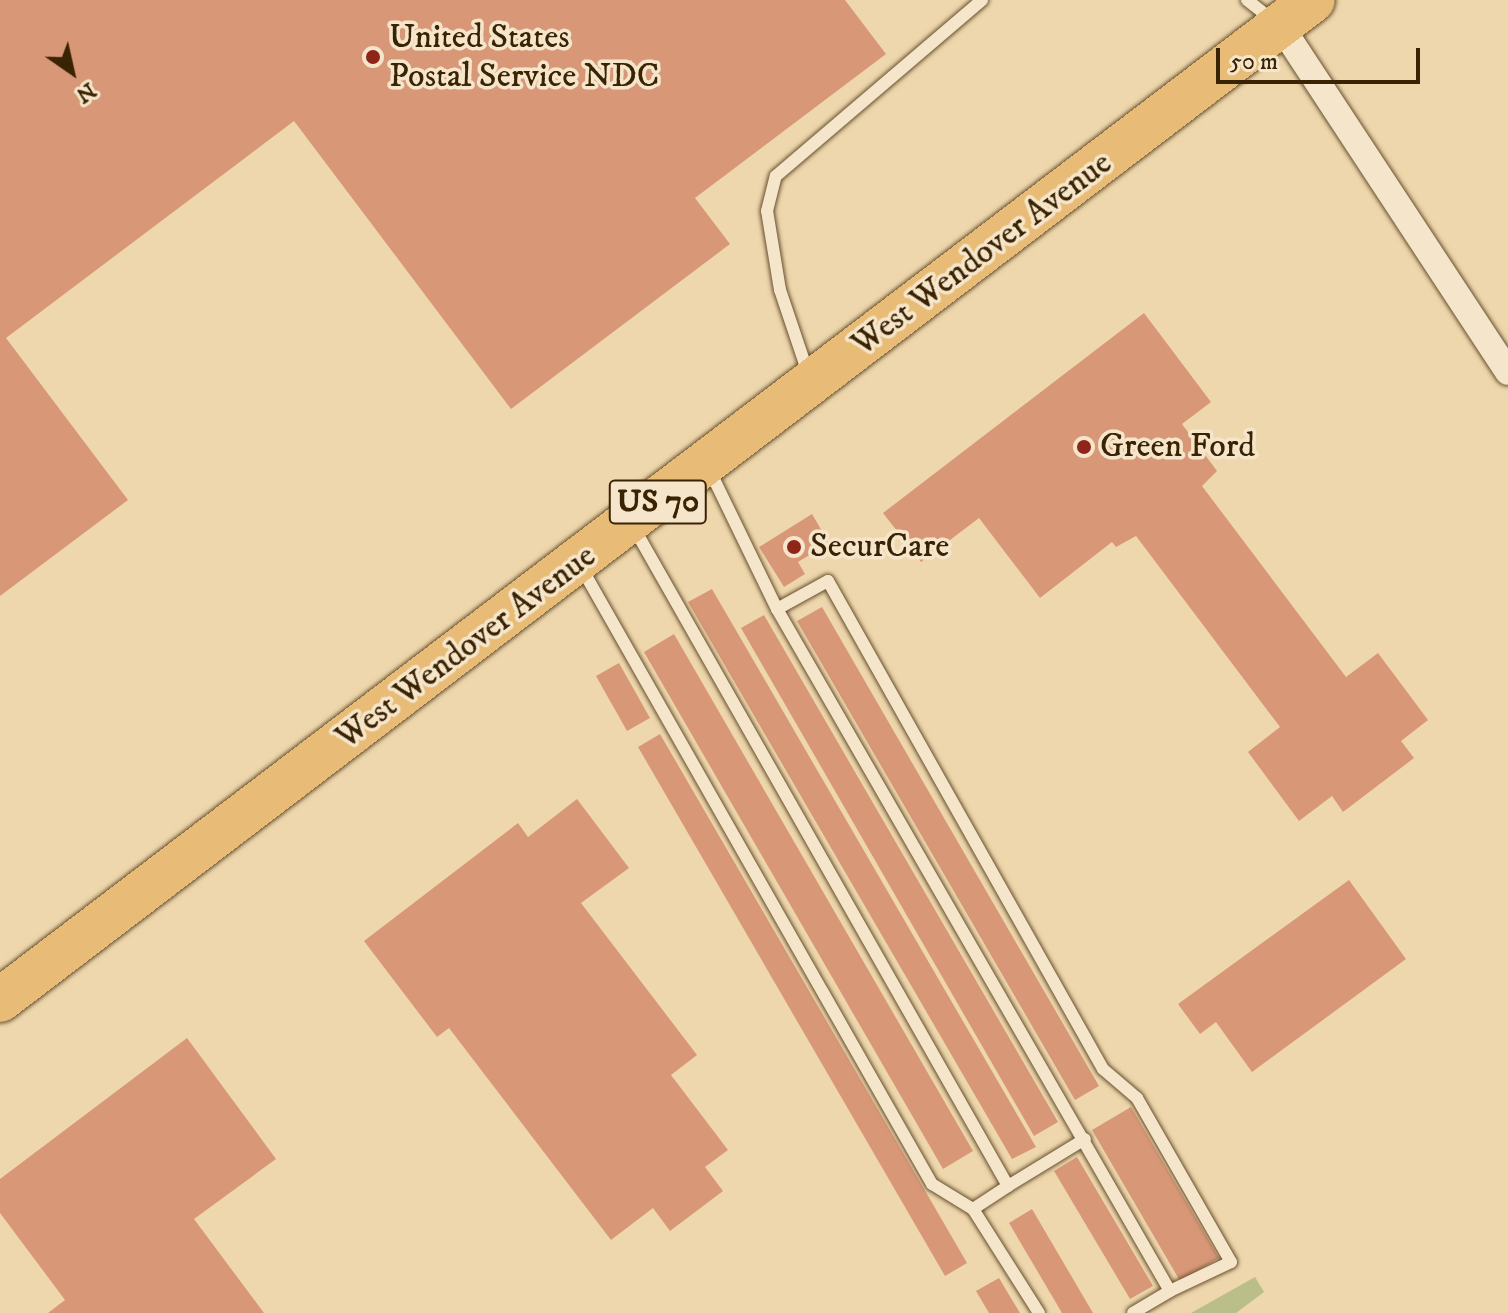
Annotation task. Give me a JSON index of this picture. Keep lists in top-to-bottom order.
{
  "streets": {
    "highway": ["West Wendover Avenue", "US 70"]
  },
  "places": ["United States Postal Service NDC", "Green Ford", "SecurCare"],
  "scale_bar": "50 m",
  "north": "bottom right"
}
